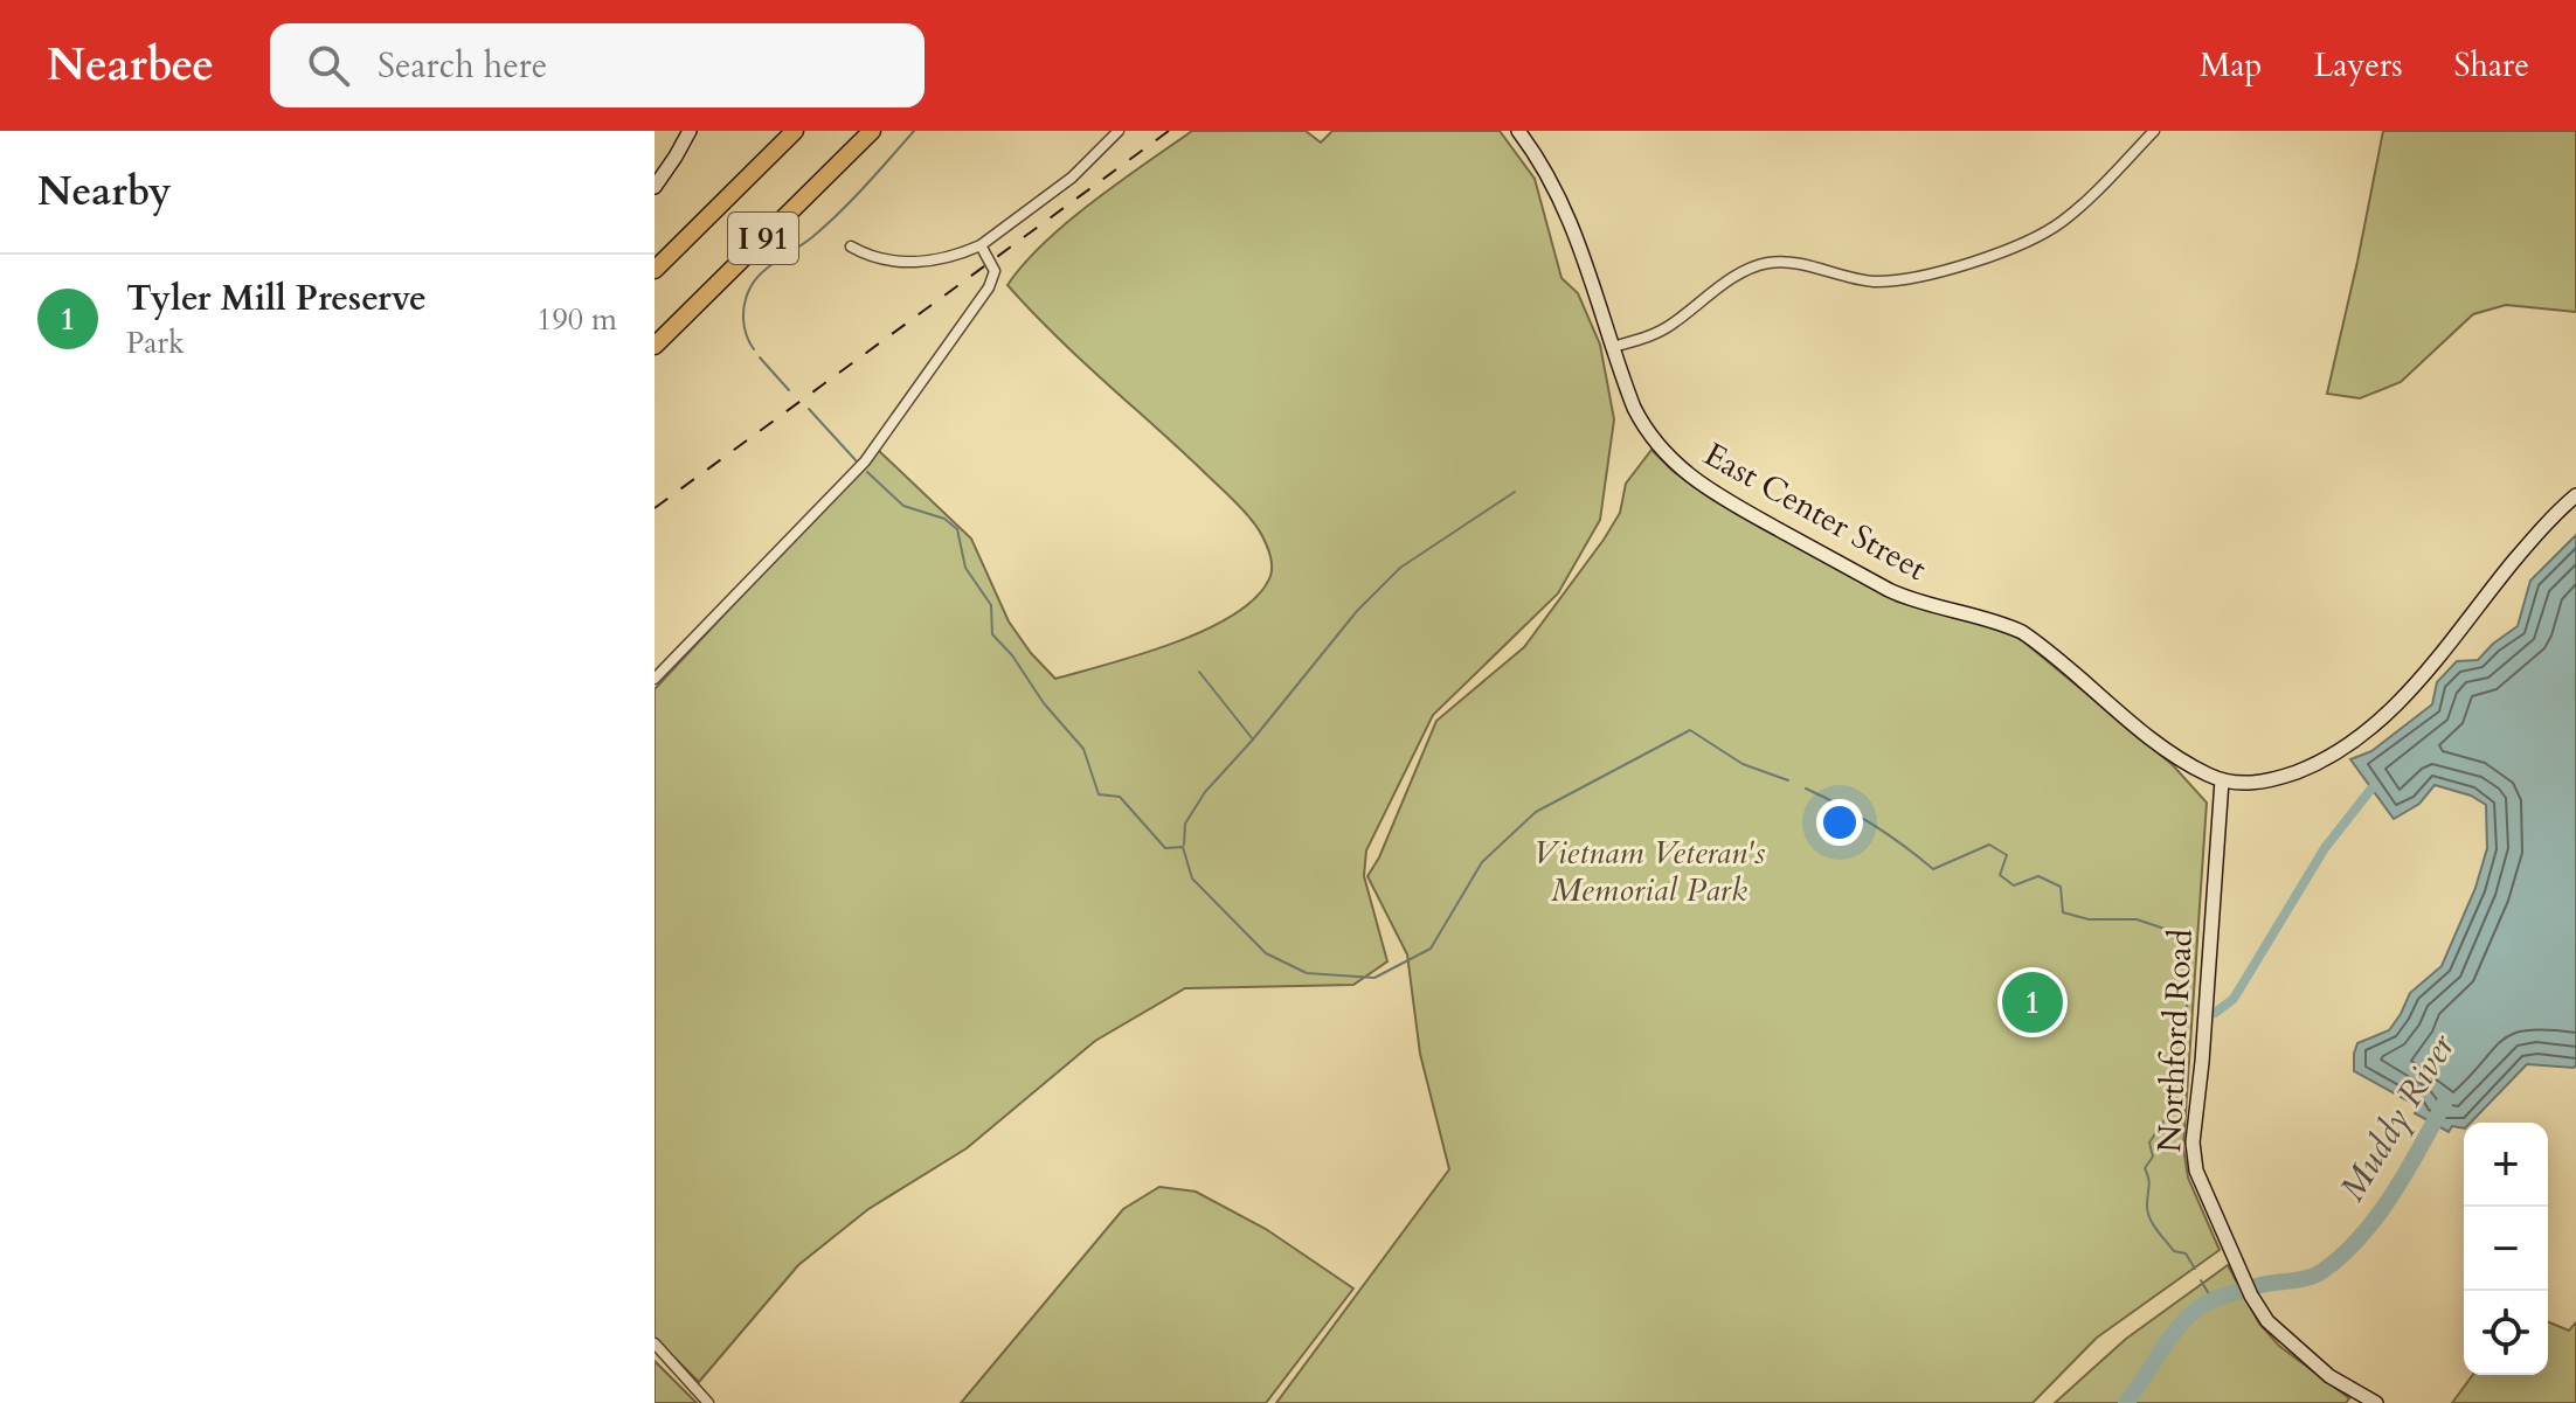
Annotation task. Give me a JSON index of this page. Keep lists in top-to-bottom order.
{
  "streets": {
    "highway": ["I 91"],
    "street": ["East Center Street", "Northford Road"]
  },
  "crossings": [
    ["East Center Street", "Northford Road"]
  ],
  "water": ["Muddy River"],
  "parks": ["Vietnam Veteran's Memorial Park"],
  "page": {
    "header": "Nearbee",
    "search": "Search here",
    "nav": ["Map", "Layers", "Share"],
    "heading": "Nearby",
    "list": [
      {
        "mark": "1",
        "name": "Tyler Mill Preserve",
        "note": "Park",
        "value": "190 m"
      }
    ],
    "pins": "1",
    "map_buttons": ["+", "−"]
  }
}
